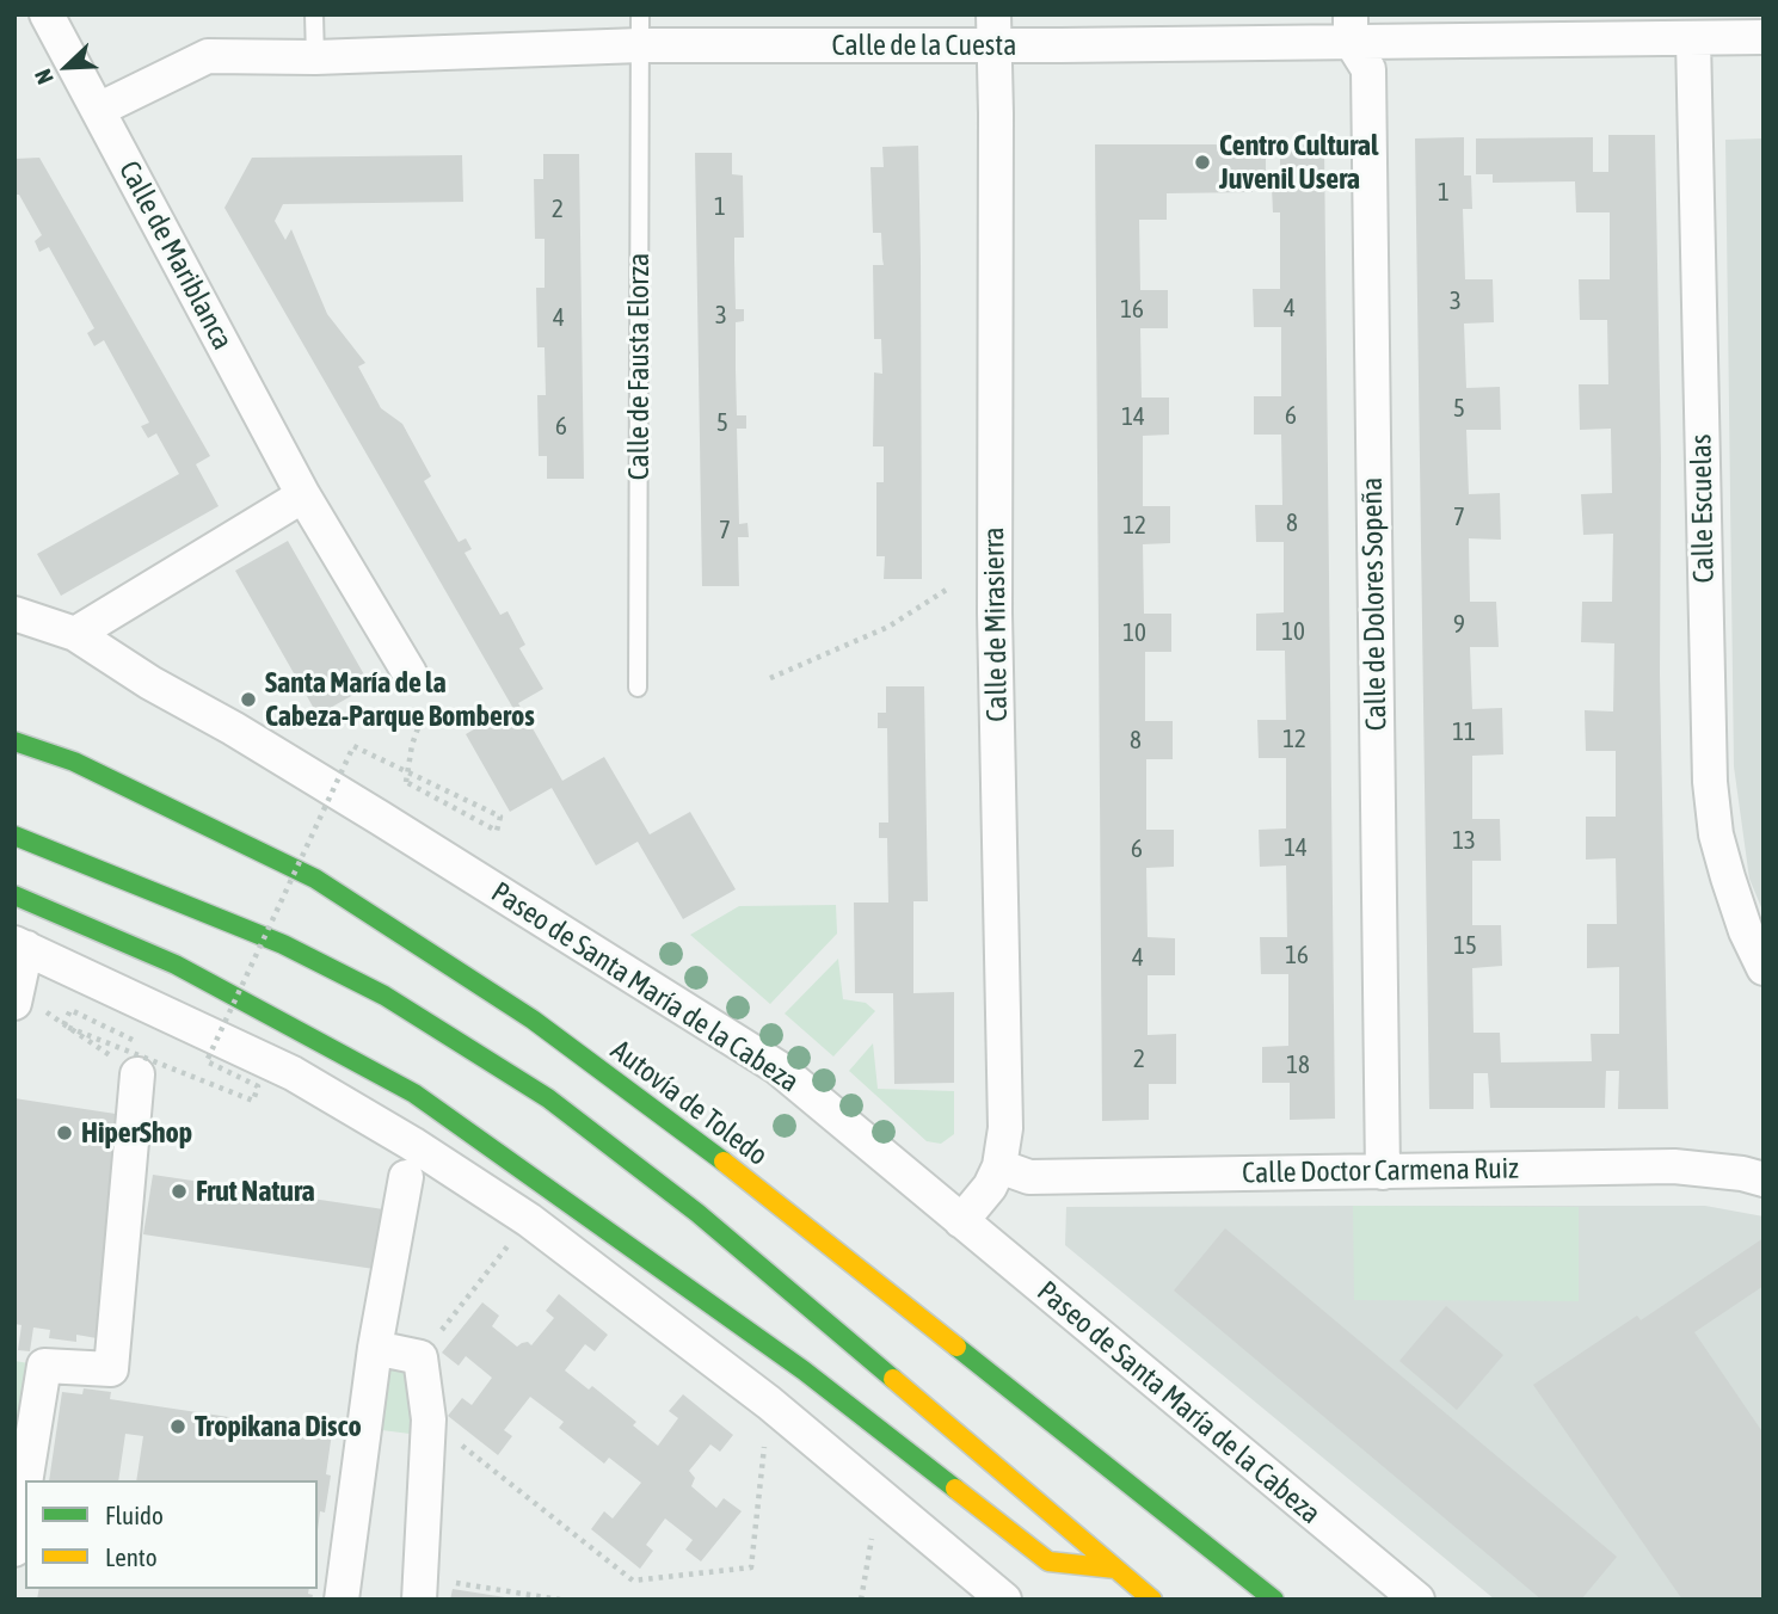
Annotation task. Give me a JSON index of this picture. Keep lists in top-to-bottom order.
{
  "streets": {
    "highway": ["Autovía de Toledo"],
    "street": [
      "Calle de la Cuesta",
      "Calle de Mariblanca",
      "Calle Escuelas",
      "Calle de Dolores Sopeña",
      "Calle de Mirasierra",
      "Paseo de Santa María de la Cabeza",
      "Calle Doctor Carmena Ruiz"
    ],
    "lane": ["Calle de Fausta Elorza"]
  },
  "crossings": [
    ["Calle de la Cuesta", "Calle de Mariblanca"],
    ["Calle de la Cuesta", "Calle de Fausta Elorza"],
    ["Calle de la Cuesta", "Calle Escuelas"],
    ["Calle de la Cuesta", "Calle de Dolores Sopeña"],
    ["Calle de la Cuesta", "Calle de Mirasierra"],
    ["Calle de Dolores Sopeña", "Calle Doctor Carmena Ruiz"],
    ["Calle de Mirasierra", "Paseo de Santa María de la Cabeza"],
    ["Calle de Mirasierra", "Calle Doctor Carmena Ruiz"]
  ],
  "places": [
    "Centro Cultural Juvenil Usera",
    "Santa María de la Cabeza-Parque Bomberos",
    "HiperShop",
    "Frut Natura",
    "Tropikana Disco"
  ],
  "house_numbers": [
    "1",
    "1",
    "2",
    "3",
    "4",
    "16",
    "3",
    "4",
    "5",
    "6",
    "14",
    "5",
    "6",
    "7",
    "8",
    "12",
    "7",
    "9",
    "10",
    "10",
    "11",
    "12",
    "8",
    "13",
    "14",
    "6",
    "15",
    "16",
    "4",
    "2",
    "18"
  ],
  "legend": ["Fluido", "Lento"],
  "north": "bottom left"
}
